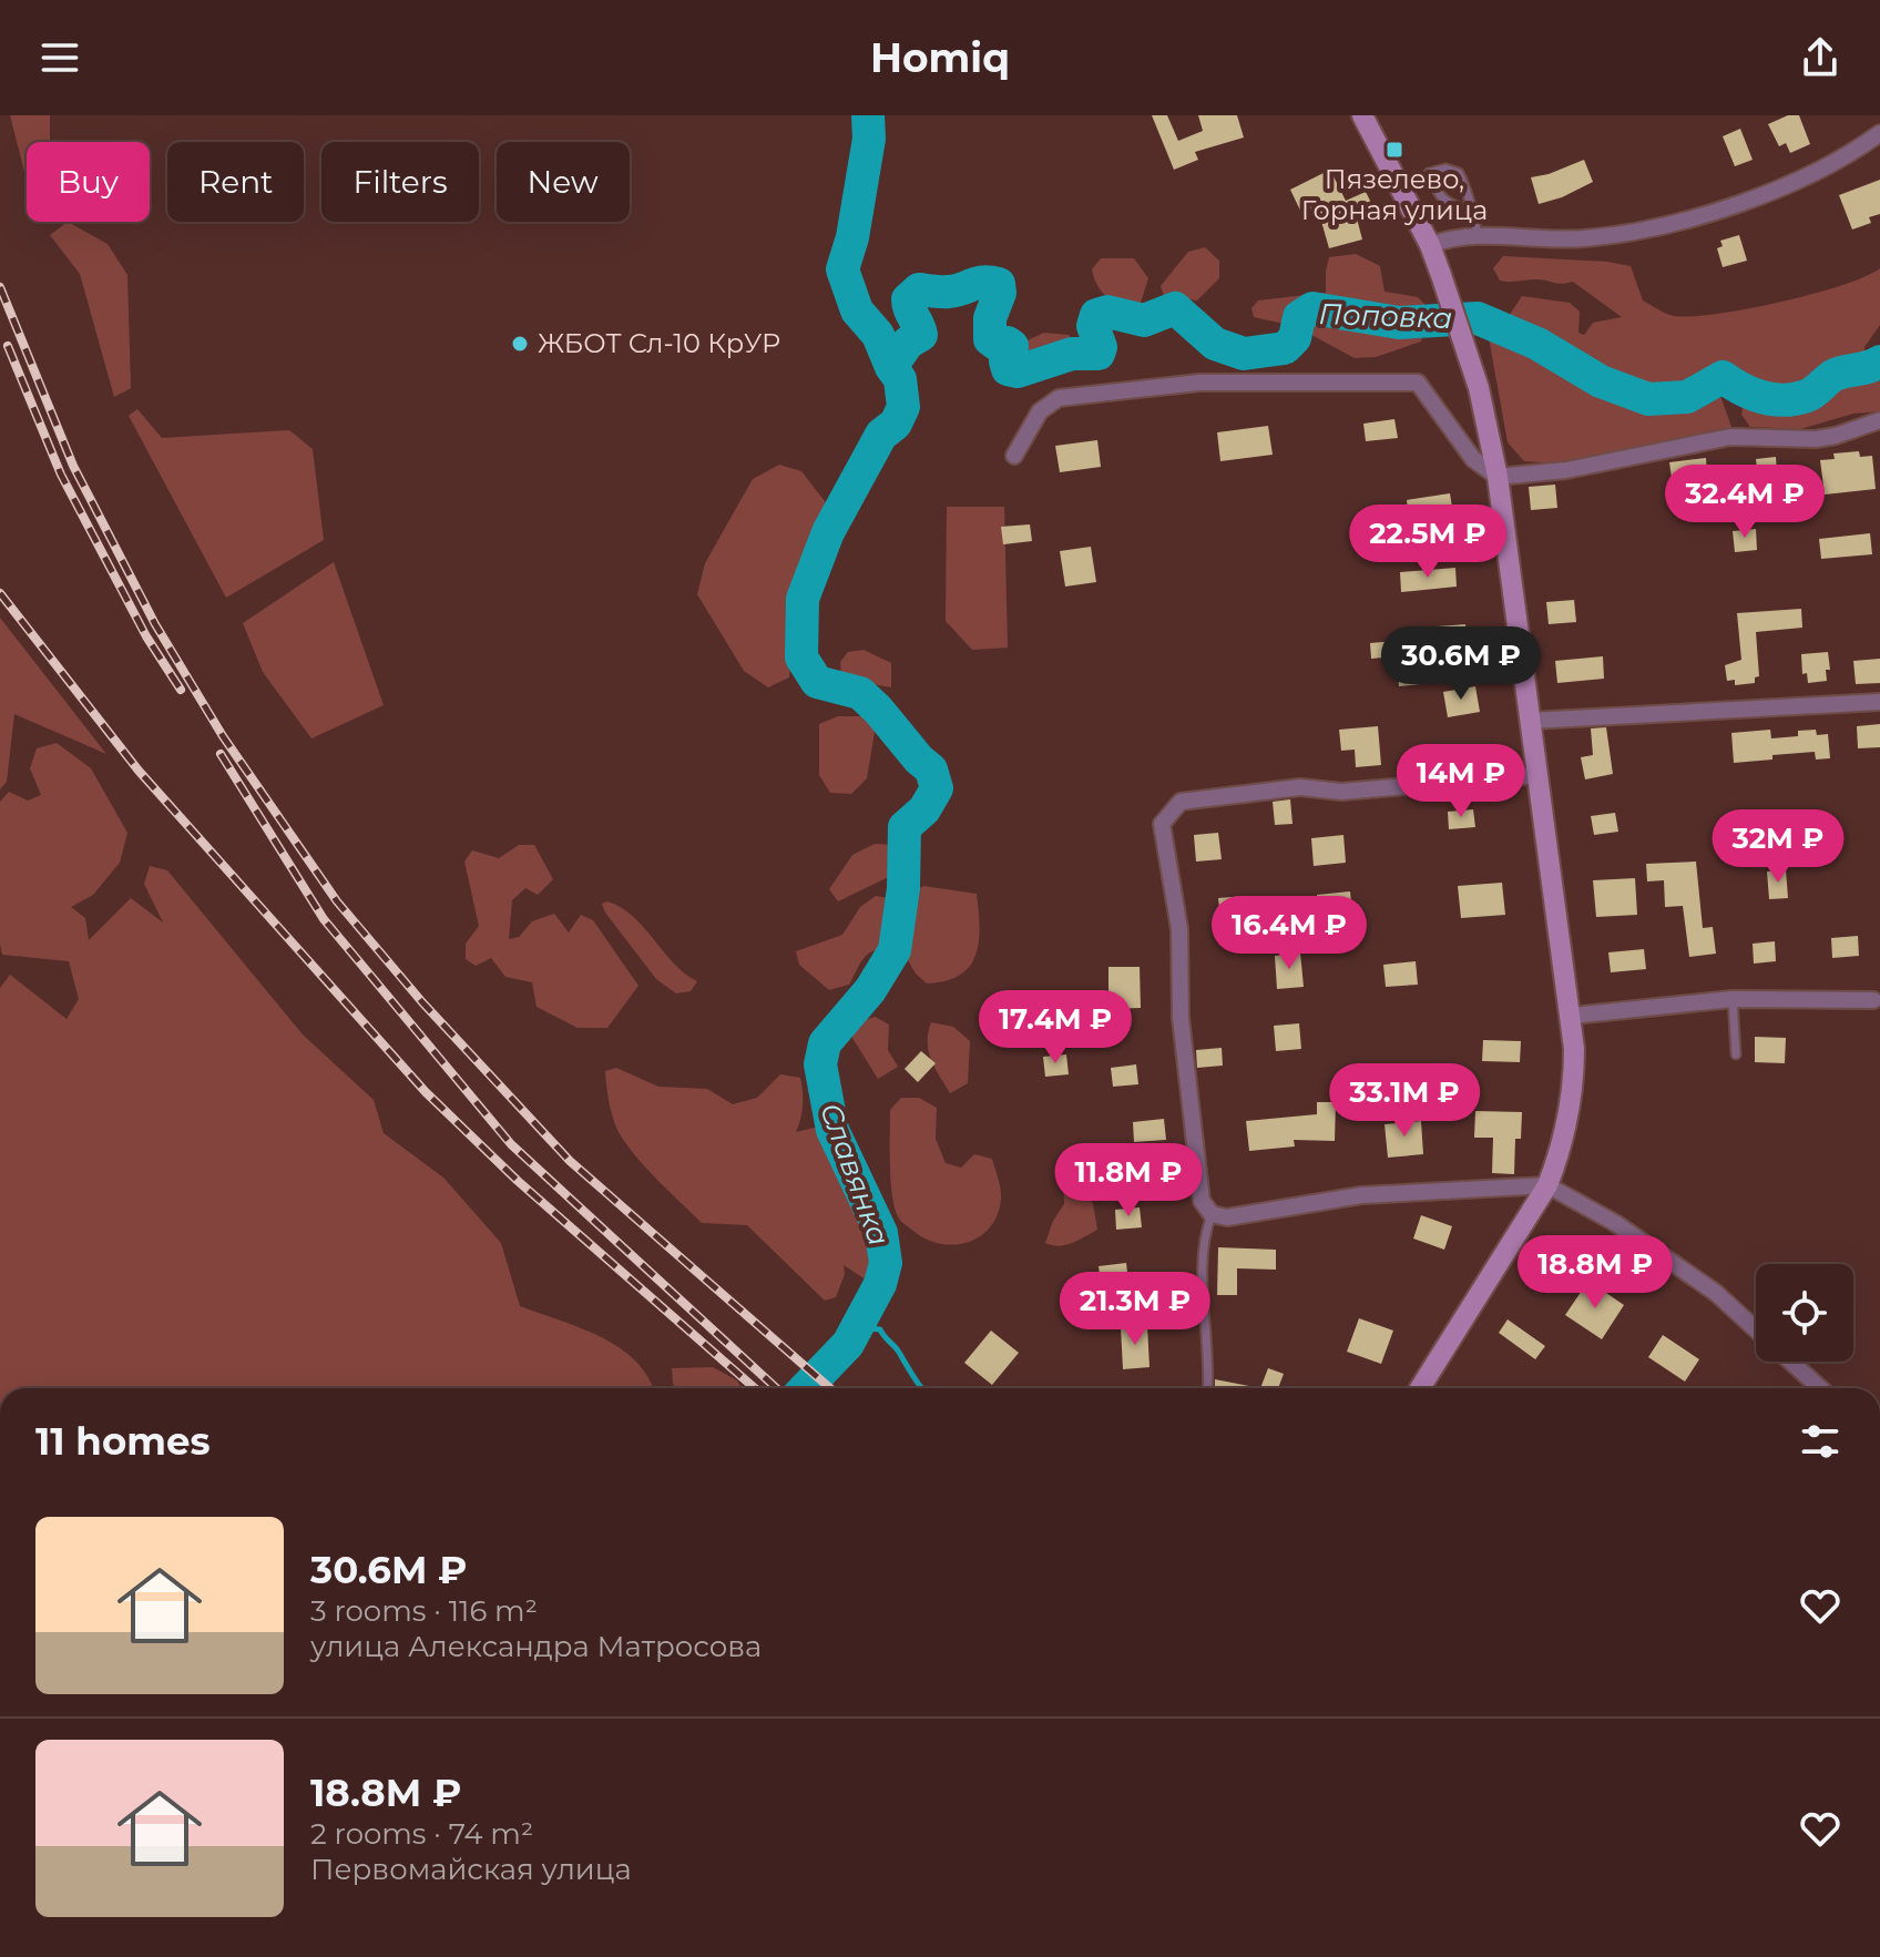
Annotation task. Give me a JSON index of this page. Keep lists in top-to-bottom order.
{
  "water": ["Поповка", "Славянка"],
  "places": {
    "transit": ["Пязелево, Горная улица"],
    "other": ["ЖБОТ Сл-10 КрУР"]
  },
  "page": {
    "header": "Homiq",
    "chip": [
      "Buy",
      "Rent",
      "Filters",
      "New"
    ],
    "price": [
      "32.4M ₽",
      "22.5M ₽",
      "30.6M ₽",
      "14M ₽",
      "32M ₽",
      "16.4M ₽",
      "17.4M ₽",
      "33.1M ₽",
      "11.8M ₽",
      "18.8M ₽",
      "21.3M ₽"
    ],
    "heading": "11 homes",
    "list": [
      {
        "name": "30.6M ₽",
        "note": "3 rooms · 116 m² · улица Александра Матросова"
      },
      {
        "name": "18.8M ₽",
        "note": "2 rooms · 74 m² · Первомайская улица"
      }
    ]
  }
}
